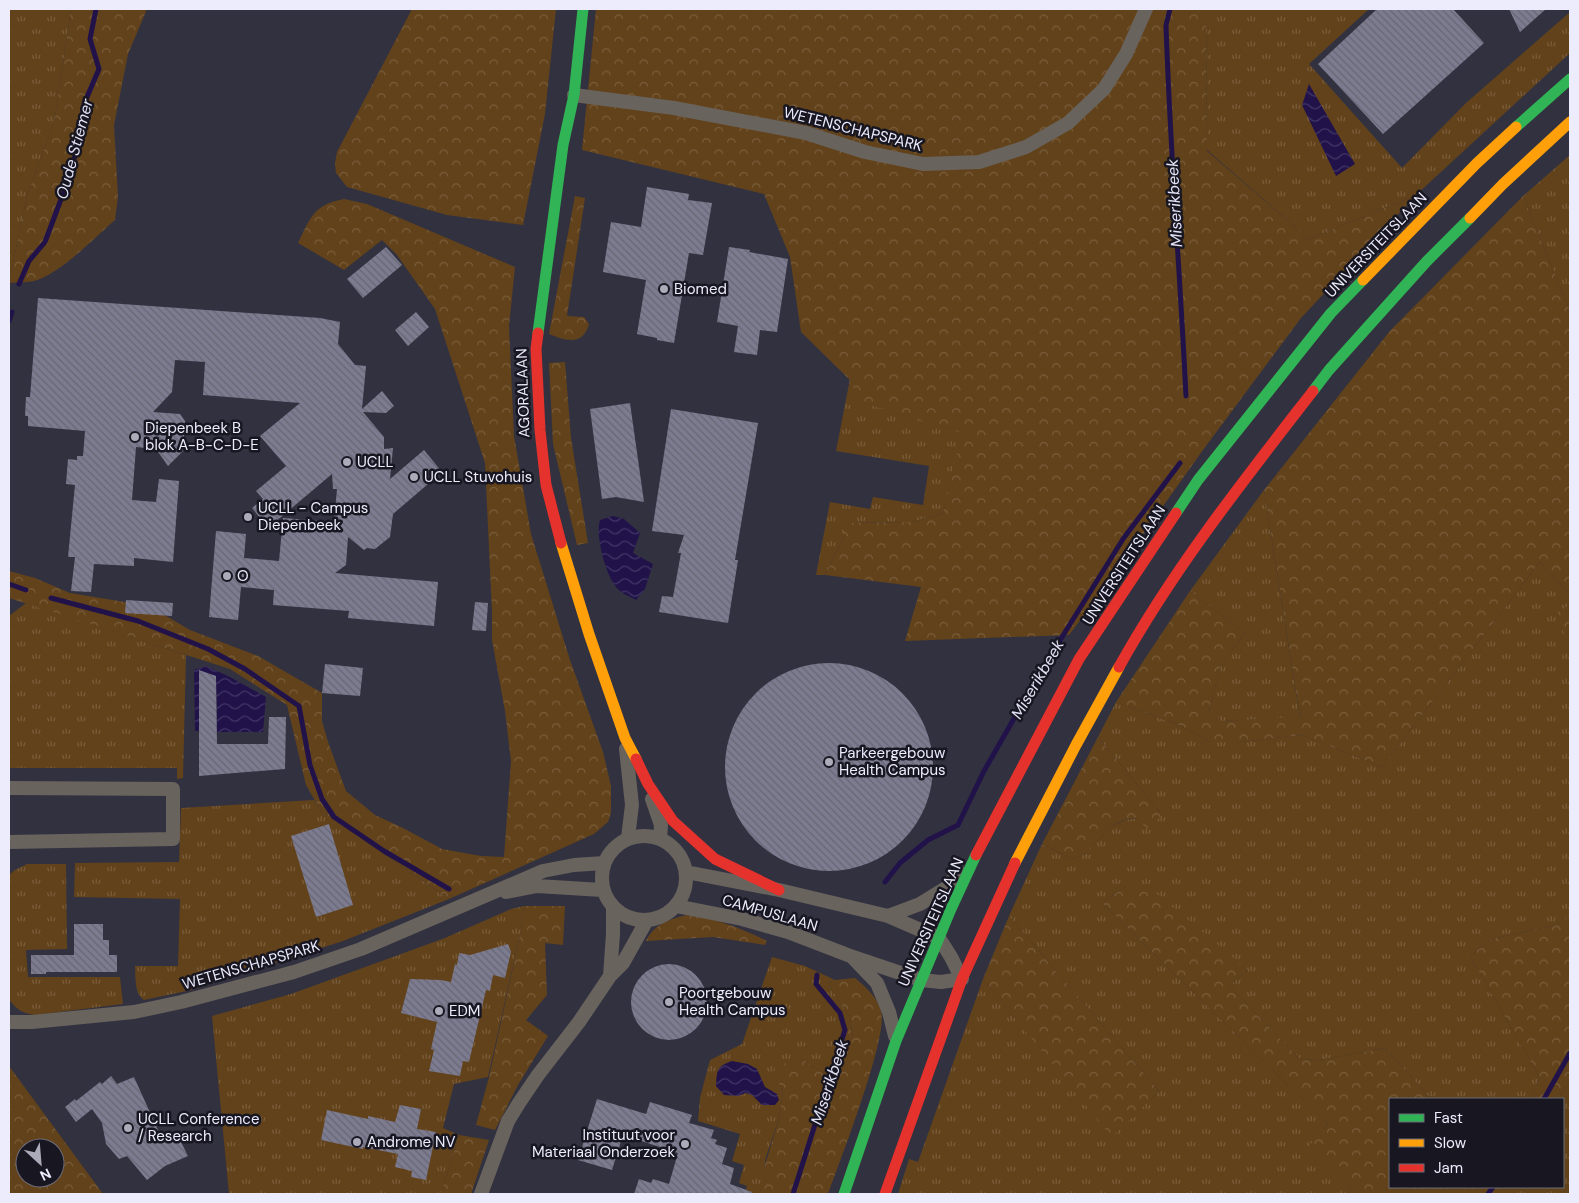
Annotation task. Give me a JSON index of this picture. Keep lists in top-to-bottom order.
{
  "streets": {
    "main road": ["UNIVERSITEITSLAAN", "AGORALAAN", "CAMPUSLAAN"],
    "street": ["WETENSCHAPSPARK"]
  },
  "crossings": [
    ["WETENSCHAPSPARK", "AGORALAAN"],
    ["WETENSCHAPSPARK", "CAMPUSLAAN"],
    ["UNIVERSITEITSLAAN", "CAMPUSLAAN"],
    ["AGORALAAN", "CAMPUSLAAN"]
  ],
  "water": ["Oude Stiemer", "Miserikbeek"],
  "places": [
    "Biomed",
    "Diepenbeek B blok A-B-C-D-E",
    "UCLL",
    "UCLL Stuvohuis",
    "UCLL - Campus Diepenbeek",
    "O",
    "Parkeergebouw Health Campus",
    "Poortgebouw Health Campus",
    "EDM",
    "UCLL Conference / Research",
    "Androme NV",
    "Instituut voor Materiaal Onderzoek"
  ],
  "legend": ["Fast", "Slow", "Jam"],
  "north": "bottom right"
}
